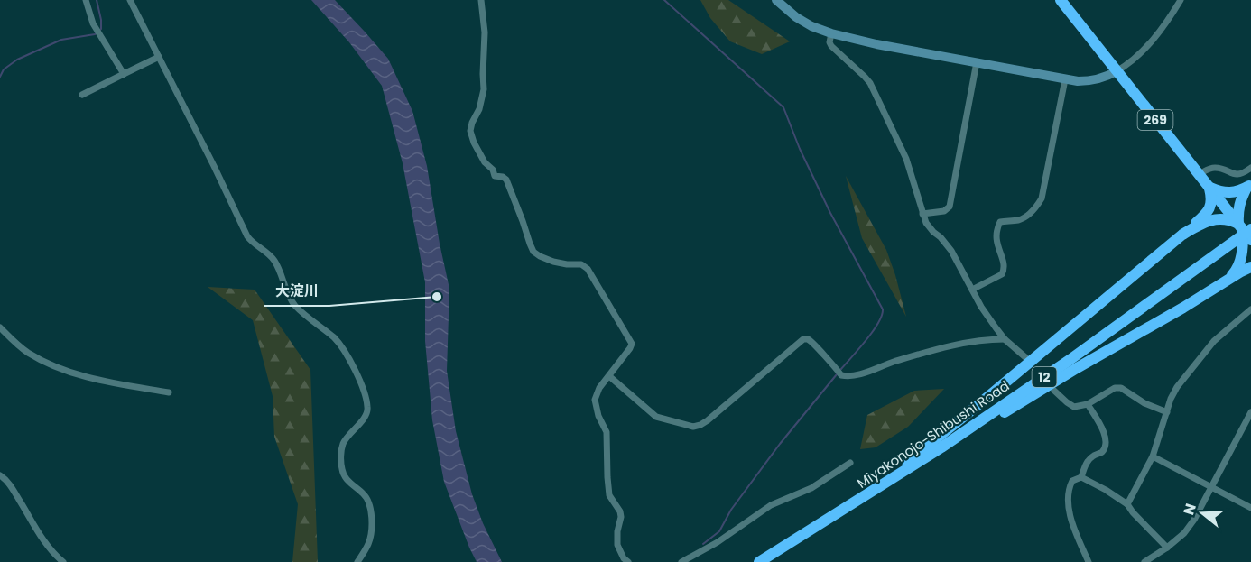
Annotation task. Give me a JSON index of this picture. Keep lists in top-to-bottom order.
{
  "streets": {
    "highway": ["269", "12", "Miyakonojo-Shibushi Road"]
  },
  "crossings": [
    ["269", "Miyakonojo-Shibushi Road"]
  ],
  "places": ["大淀川"],
  "north": "left"
}
